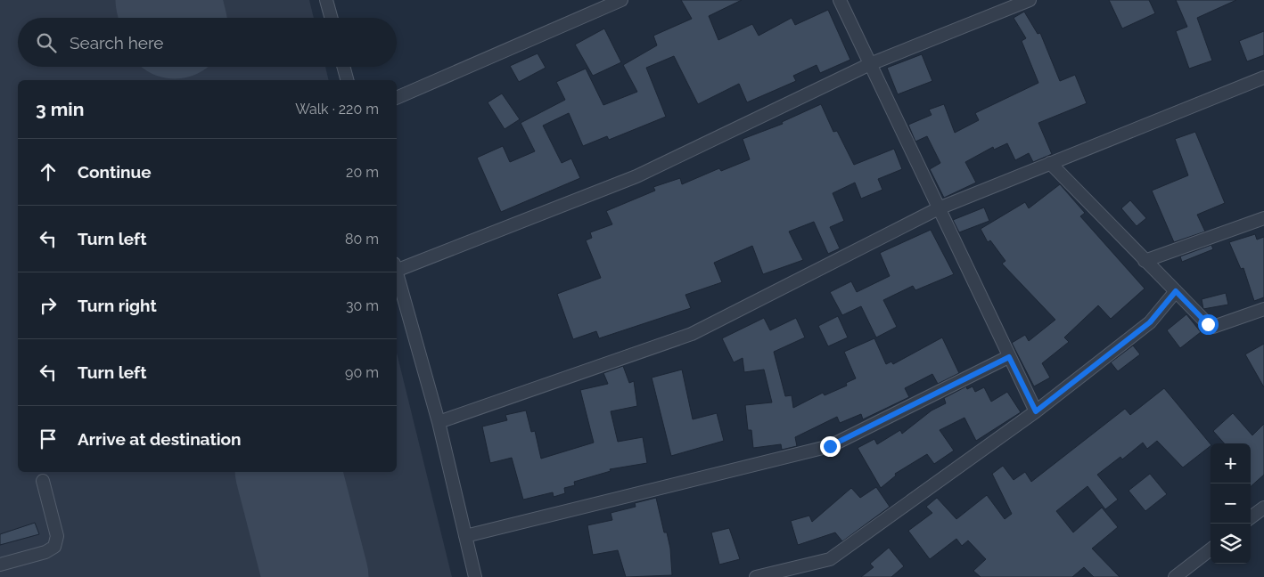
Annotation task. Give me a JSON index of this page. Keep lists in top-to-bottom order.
{
  "page": {
    "search": "Search here",
    "heading": ["3 min", "Walk · 220 m"],
    "list": [
      ["Continue", "20 m"],
      ["Turn left", "80 m"],
      ["Turn right", "30 m"],
      ["Turn left", "90 m"],
      "Arrive at destination"
    ],
    "map_buttons": ["+", "−"]
  }
}
